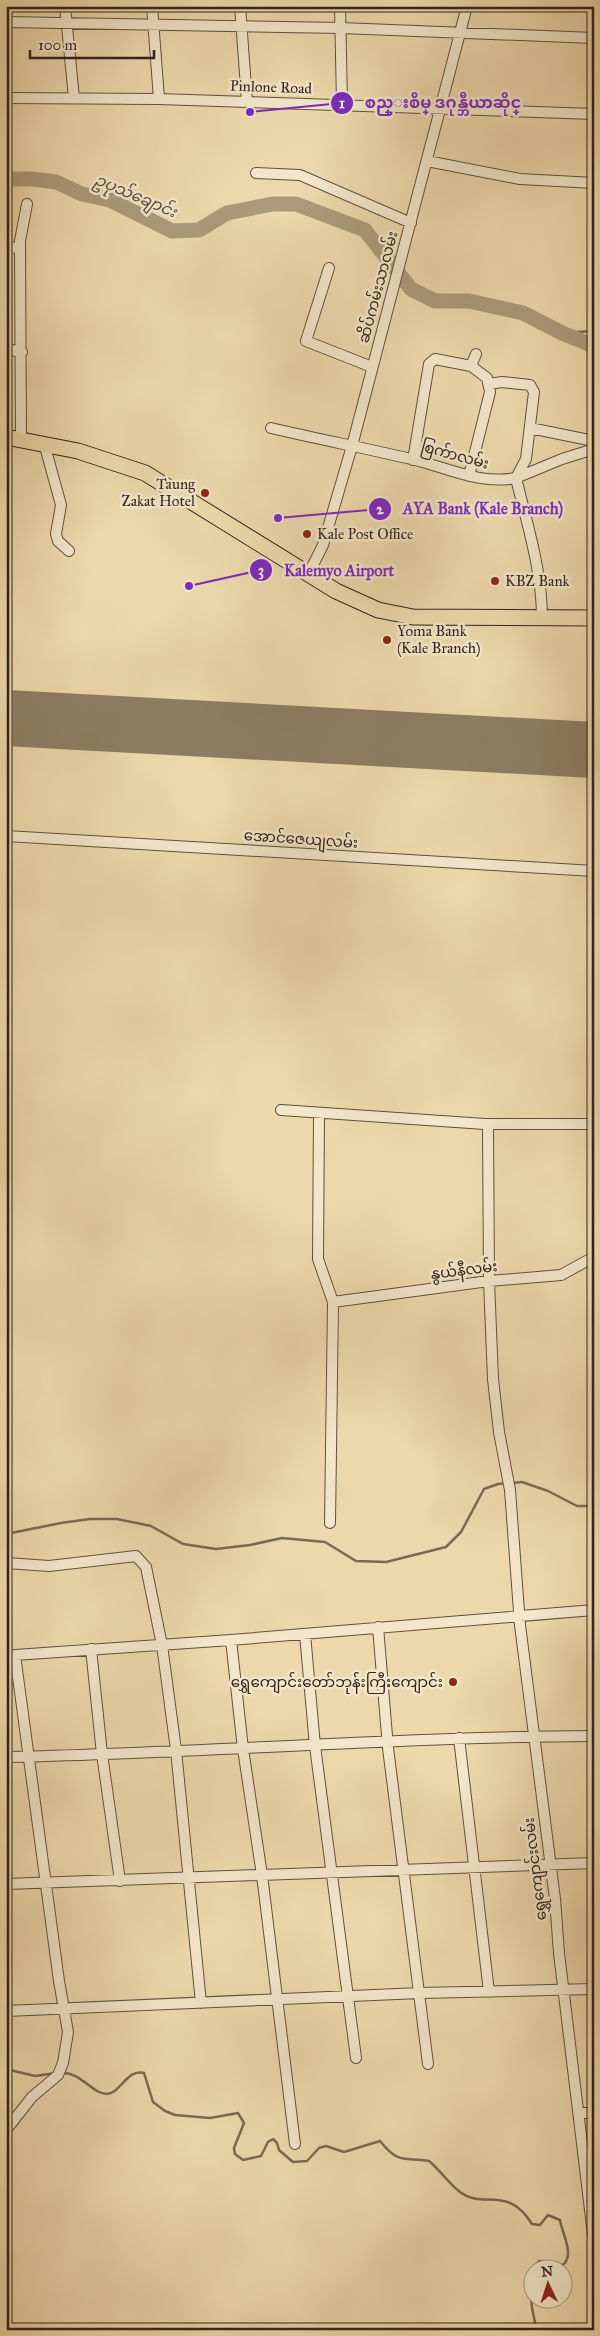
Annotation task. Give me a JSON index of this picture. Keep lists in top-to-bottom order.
{
  "streets": {
    "street": [
      "Pinlone Road",
      "ဆိပ်ကမ်းသာလမ်း",
      "စြက်ာလမ်း",
      "အောင်ဇေယျလမ်း",
      "နွယ်နီလမ်း",
      "ရွှေကျောင်းလမ်း"
    ]
  },
  "crossings": [
    ["Pinlone Road", "ဆိပ်ကမ်းသာလမ်း"],
    ["ဆိပ်ကမ်းသာလမ်း", "စြက်ာလမ်း"],
    ["နွယ်နီလမ်း", "ရွှေကျောင်းလမ်း"]
  ],
  "water": ["ဥပုသ်ချောင်း"],
  "places": [
    "စည္းစိမ္ ဒဂုန္ဘီယာဆိုင္",
    "Taung Zakat Hotel",
    "AYA Bank (Kale Branch)",
    "Kale Post Office",
    "KBZ Bank",
    "Kalemyo Airport",
    "Yoma Bank (Kale Branch)",
    "ရွှေကျောင်းတော်ဘုန်းကြီးကျောင်း"
  ],
  "scale_bar": "100 m",
  "north": "top"
}
